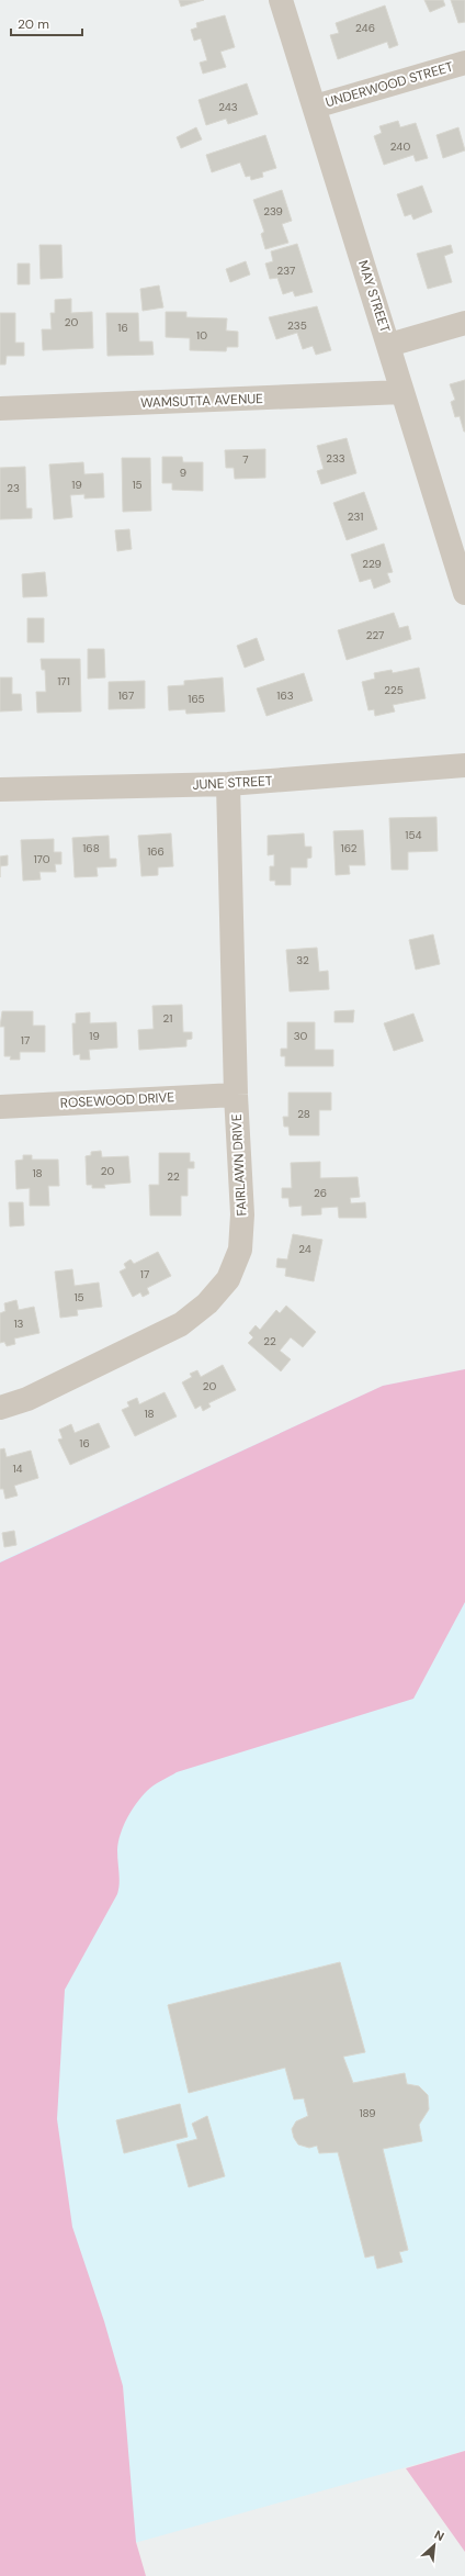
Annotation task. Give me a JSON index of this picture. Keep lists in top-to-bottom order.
{
  "streets": {
    "street": [
      "UNDERWOOD STREET",
      "MAY STREET",
      "WAMSUTTA AVENUE",
      "JUNE STREET",
      "ROSEWOOD DRIVE",
      "FAIRLAWN DRIVE"
    ]
  },
  "crossings": [
    ["UNDERWOOD STREET", "MAY STREET"],
    ["MAY STREET", "WAMSUTTA AVENUE"],
    ["JUNE STREET", "FAIRLAWN DRIVE"],
    ["ROSEWOOD DRIVE", "FAIRLAWN DRIVE"]
  ],
  "house_numbers": [
    "246",
    "243",
    "240",
    "239",
    "237",
    "20",
    "235",
    "16",
    "10",
    "233",
    "7",
    "9",
    "19",
    "15",
    "23",
    "231",
    "229",
    "227",
    "171",
    "225",
    "167",
    "163",
    "165",
    "154",
    "168",
    "162",
    "166",
    "170",
    "32",
    "21",
    "19",
    "30",
    "17",
    "28",
    "20",
    "18",
    "22",
    "26",
    "24",
    "17",
    "15",
    "13",
    "22",
    "20",
    "18",
    "16",
    "14",
    "189"
  ],
  "scale_bar": "20 m",
  "north": "top right"
}
